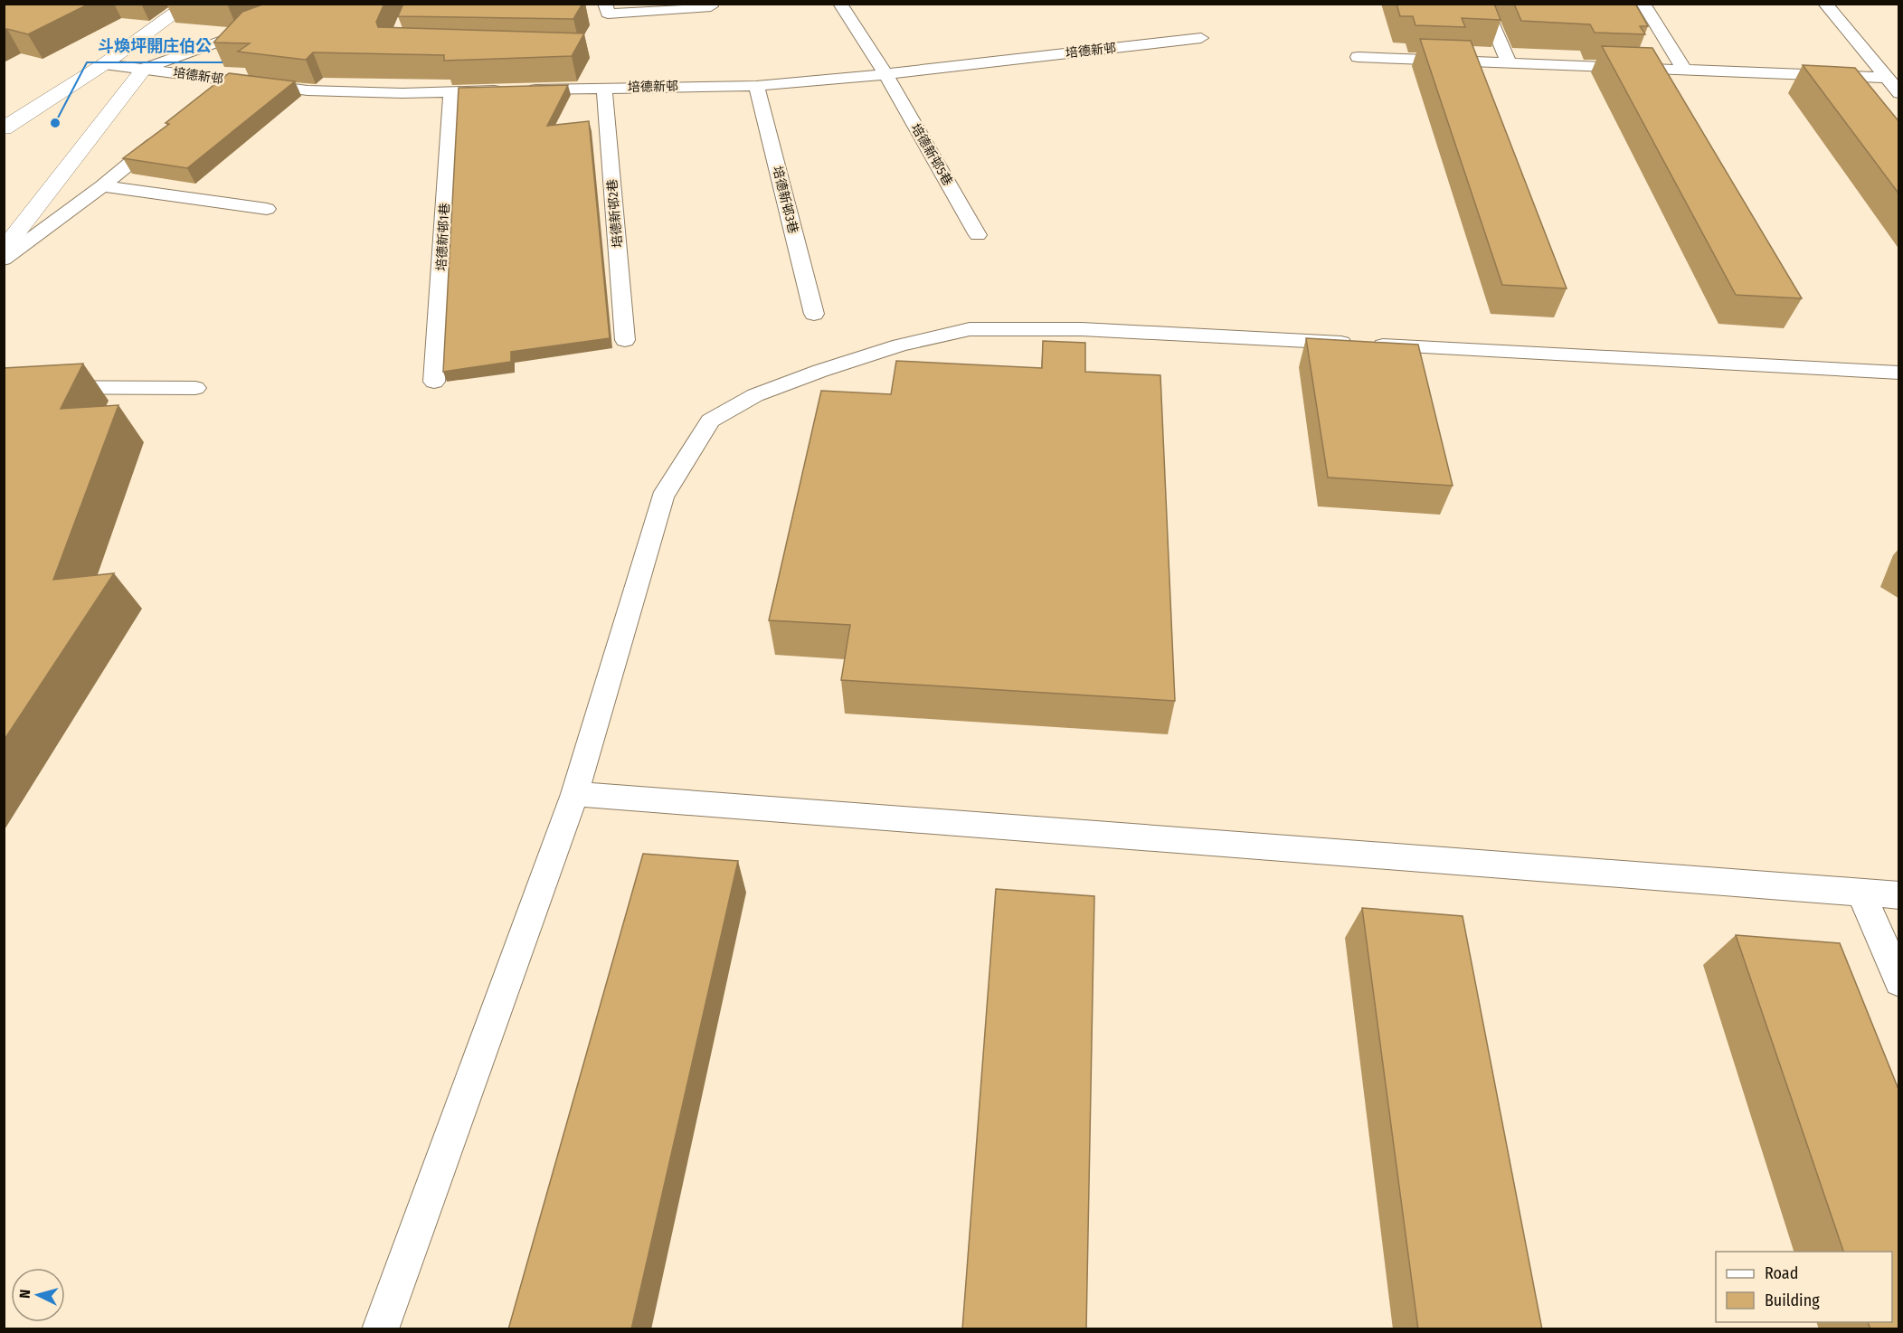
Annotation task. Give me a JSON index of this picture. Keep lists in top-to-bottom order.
{
  "streets": {
    "lane": [
      "培德新邨",
      "培德新邨5巷",
      "培德新邨3巷",
      "培德新邨2巷",
      "培德新邨1巷"
    ]
  },
  "crossings": [
    ["培德新邨", "培德新邨5巷"],
    ["培德新邨", "培德新邨3巷"],
    ["培德新邨", "培德新邨2巷"],
    ["培德新邨", "培德新邨1巷"]
  ],
  "places": ["斗煥坪開庄伯公"],
  "legend": ["Road", "Building"],
  "north": "left"
}
